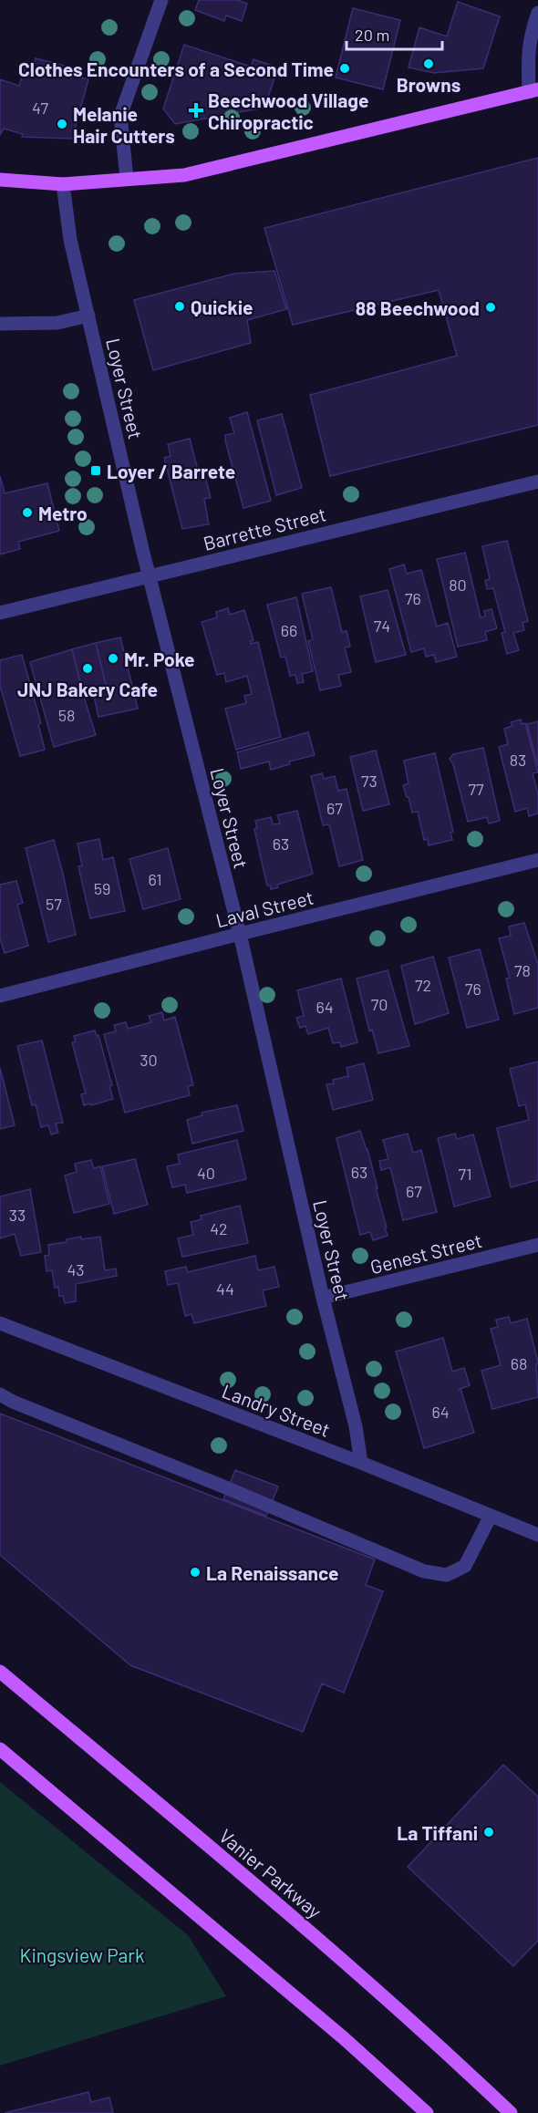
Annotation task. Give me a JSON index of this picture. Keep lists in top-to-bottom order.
{
  "streets": {
    "main road": ["Vanier Parkway"],
    "street": [
      "Loyer Street",
      "Barrette Street",
      "Laval Street",
      "Genest Street",
      "Landry Street"
    ]
  },
  "crossings": [
    ["Loyer Street", "Barrette Street"],
    ["Loyer Street", "Laval Street"],
    ["Loyer Street", "Genest Street"],
    ["Loyer Street", "Landry Street"]
  ],
  "parks": ["Kingsview Park"],
  "places": {
    "other": [
      "Browns",
      "Clothes Encounters of a Second Time",
      "Melanie Hair Cutters",
      "Quickie",
      "88 Beechwood",
      "Metro",
      "Mr. Poke",
      "JNJ Bakery Cafe",
      "La Renaissance",
      "La Tiffani"
    ],
    "health": ["Beechwood Village Chiropractic"],
    "transit": ["Loyer / Barrete"]
  },
  "house_numbers": [
    "47",
    "80",
    "76",
    "74",
    "66",
    "58",
    "83",
    "73",
    "77",
    "67",
    "63",
    "61",
    "59",
    "57",
    "78",
    "72",
    "76",
    "70",
    "64",
    "30",
    "63",
    "40",
    "71",
    "67",
    "33",
    "42",
    "43",
    "44",
    "68",
    "64"
  ],
  "scale_bar": "20 m"
}
